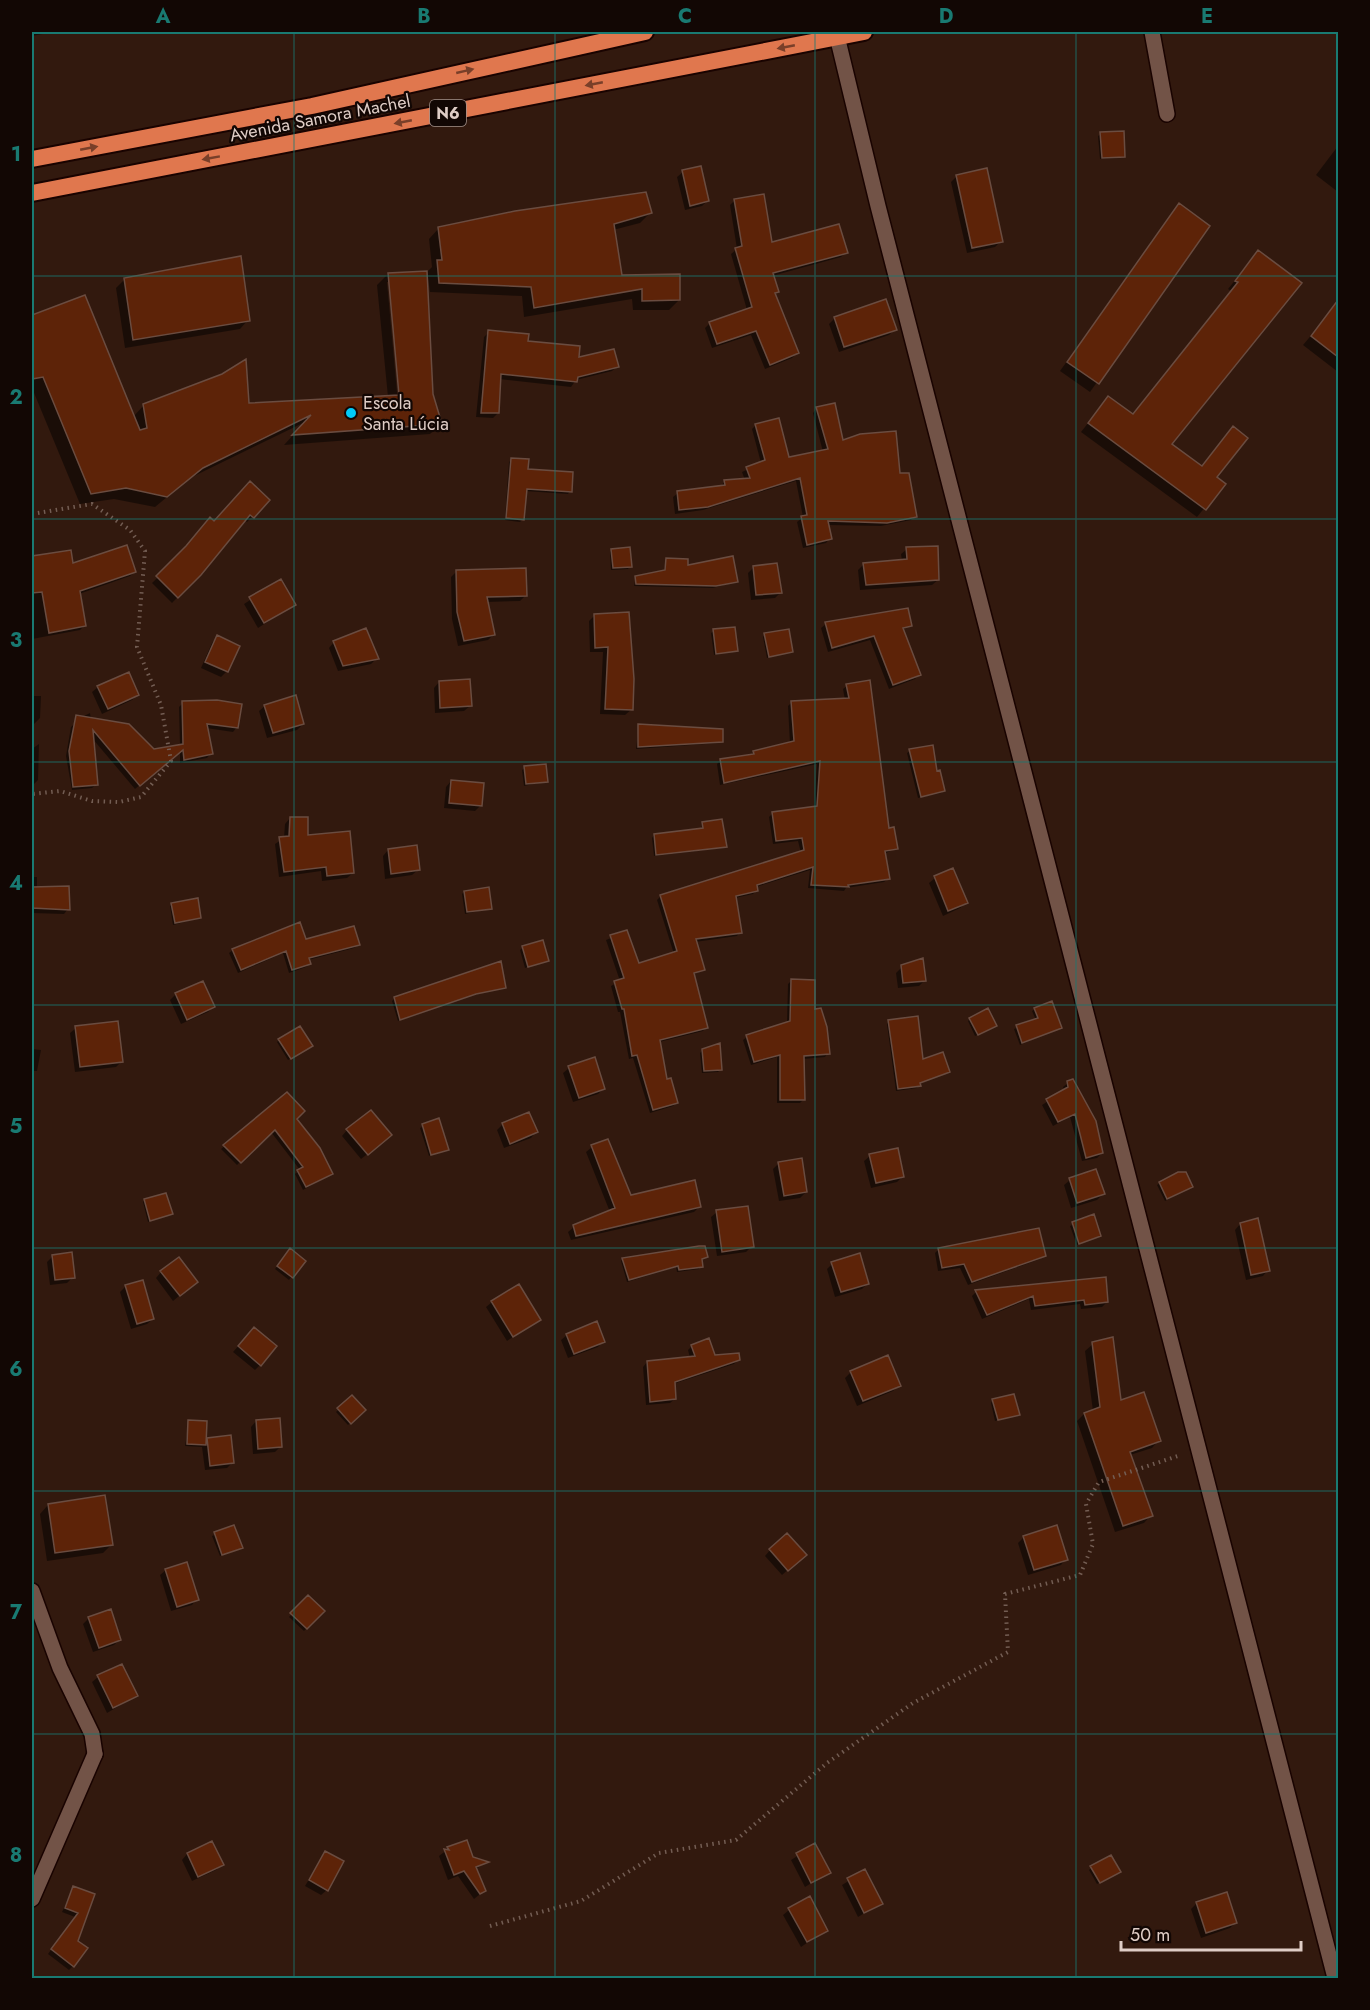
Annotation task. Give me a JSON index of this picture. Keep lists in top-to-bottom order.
{
  "streets": {
    "highway": ["N6", "Avenida Samora Machel"]
  },
  "places": ["Escola Santa Lúcia"],
  "scale_bar": "50 m",
  "grid": {
    "columns": [
      "A",
      "B",
      "C",
      "D",
      "E"
    ],
    "rows": [
      "1",
      "2",
      "3",
      "4",
      "5",
      "6",
      "7",
      "8"
    ]
  }
}
